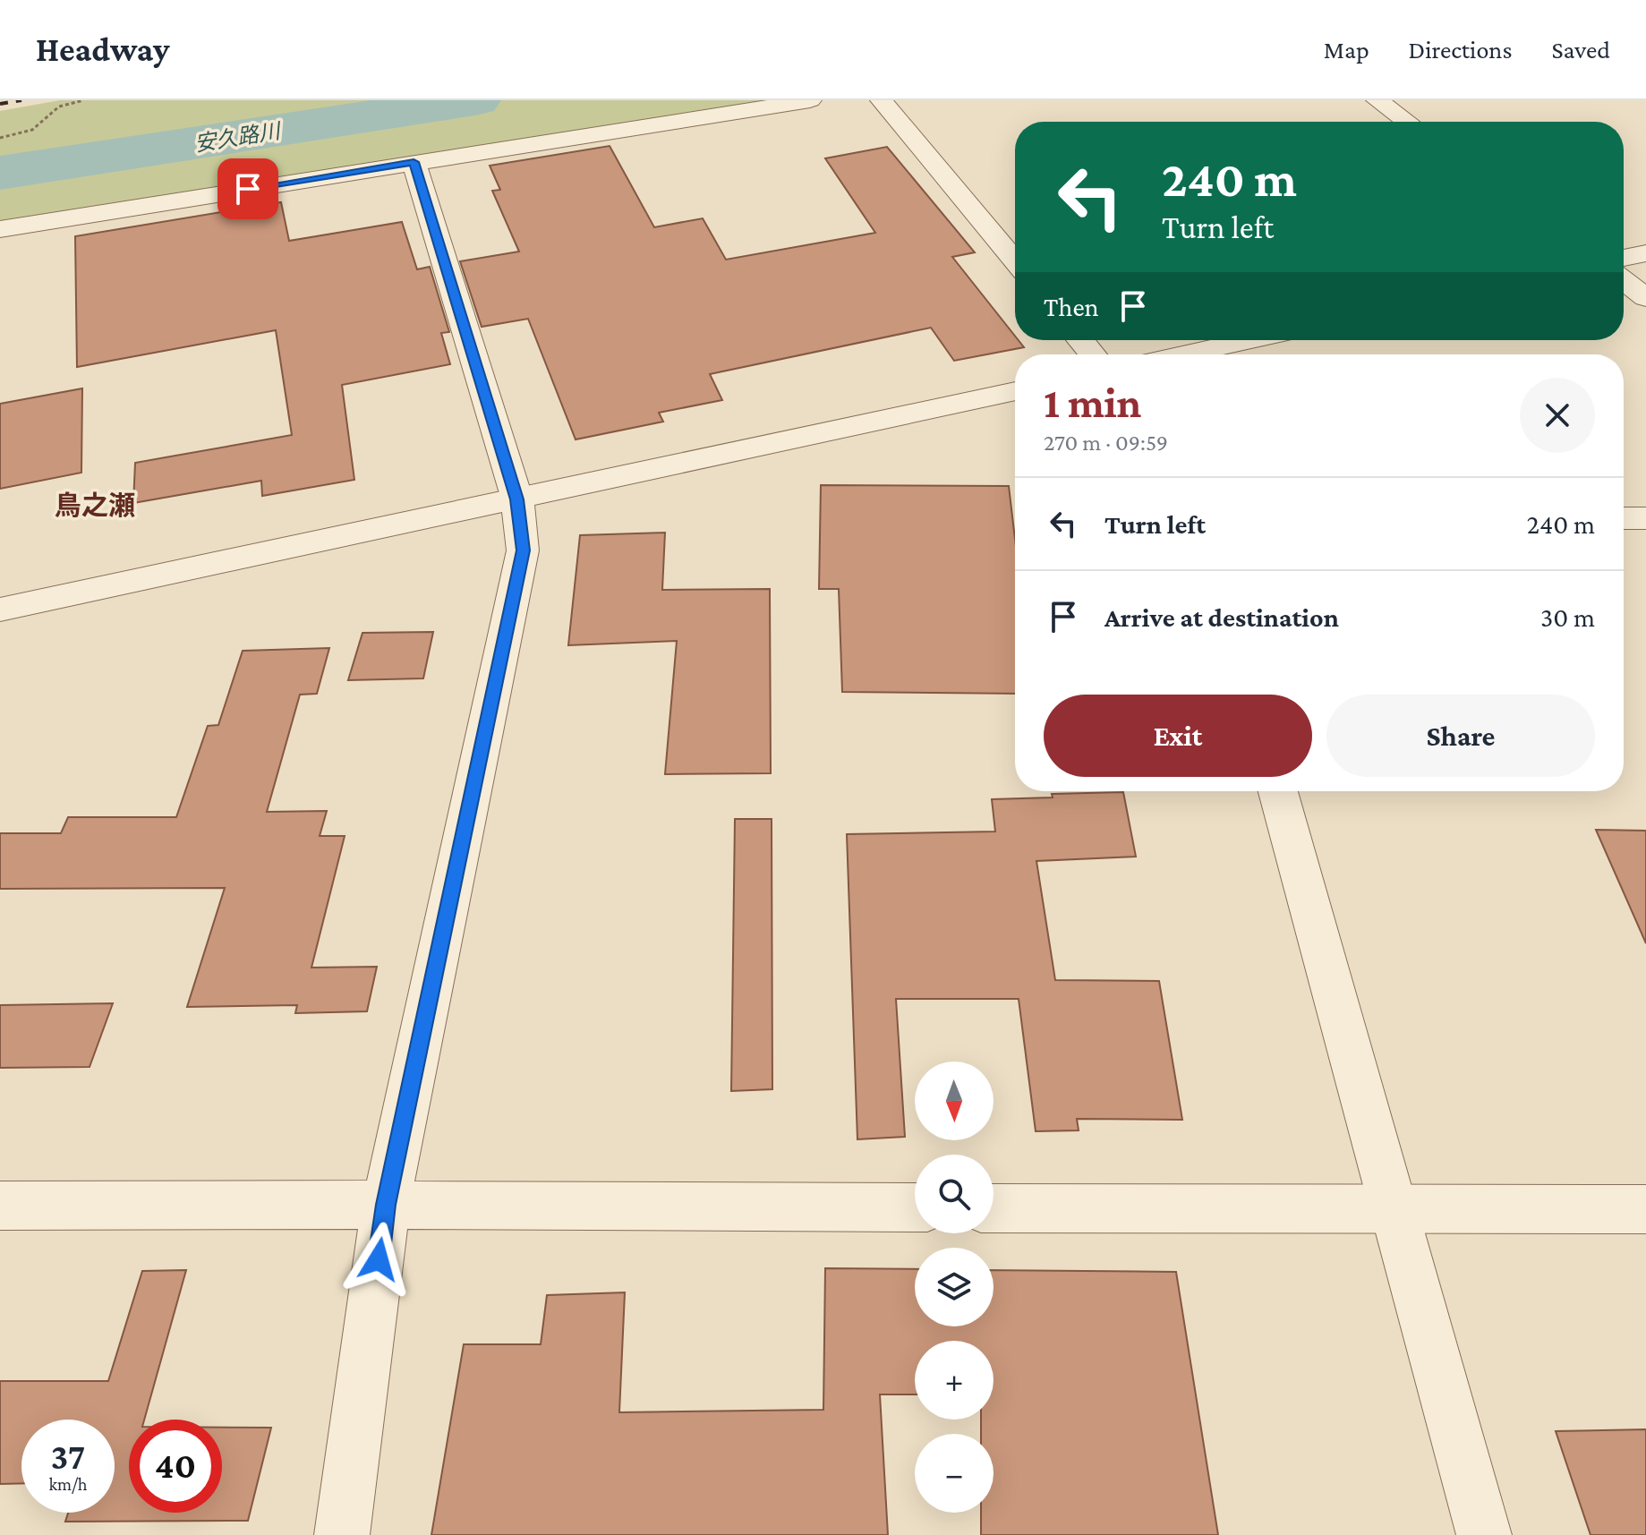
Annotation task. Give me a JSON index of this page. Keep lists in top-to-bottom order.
{
  "districts": ["鳥之瀬"],
  "water": ["安久路川"],
  "north": "bottom",
  "page": {
    "header": "Headway",
    "nav": ["Map", "Directions", "Saved"],
    "turn": ["240 m", "Turn left"],
    "then": "Then",
    "heading": ["1 min", "270 m · 09:59"],
    "list": [
      {
        "name": "Turn left",
        "value": "240 m"
      },
      {
        "name": "Arrive at destination",
        "value": "30 m"
      }
    ],
    "buttons": ["Exit", "Share"],
    "map_buttons": ["+", "−"],
    "speed": "37 km/h",
    "limit": "40"
  }
}
